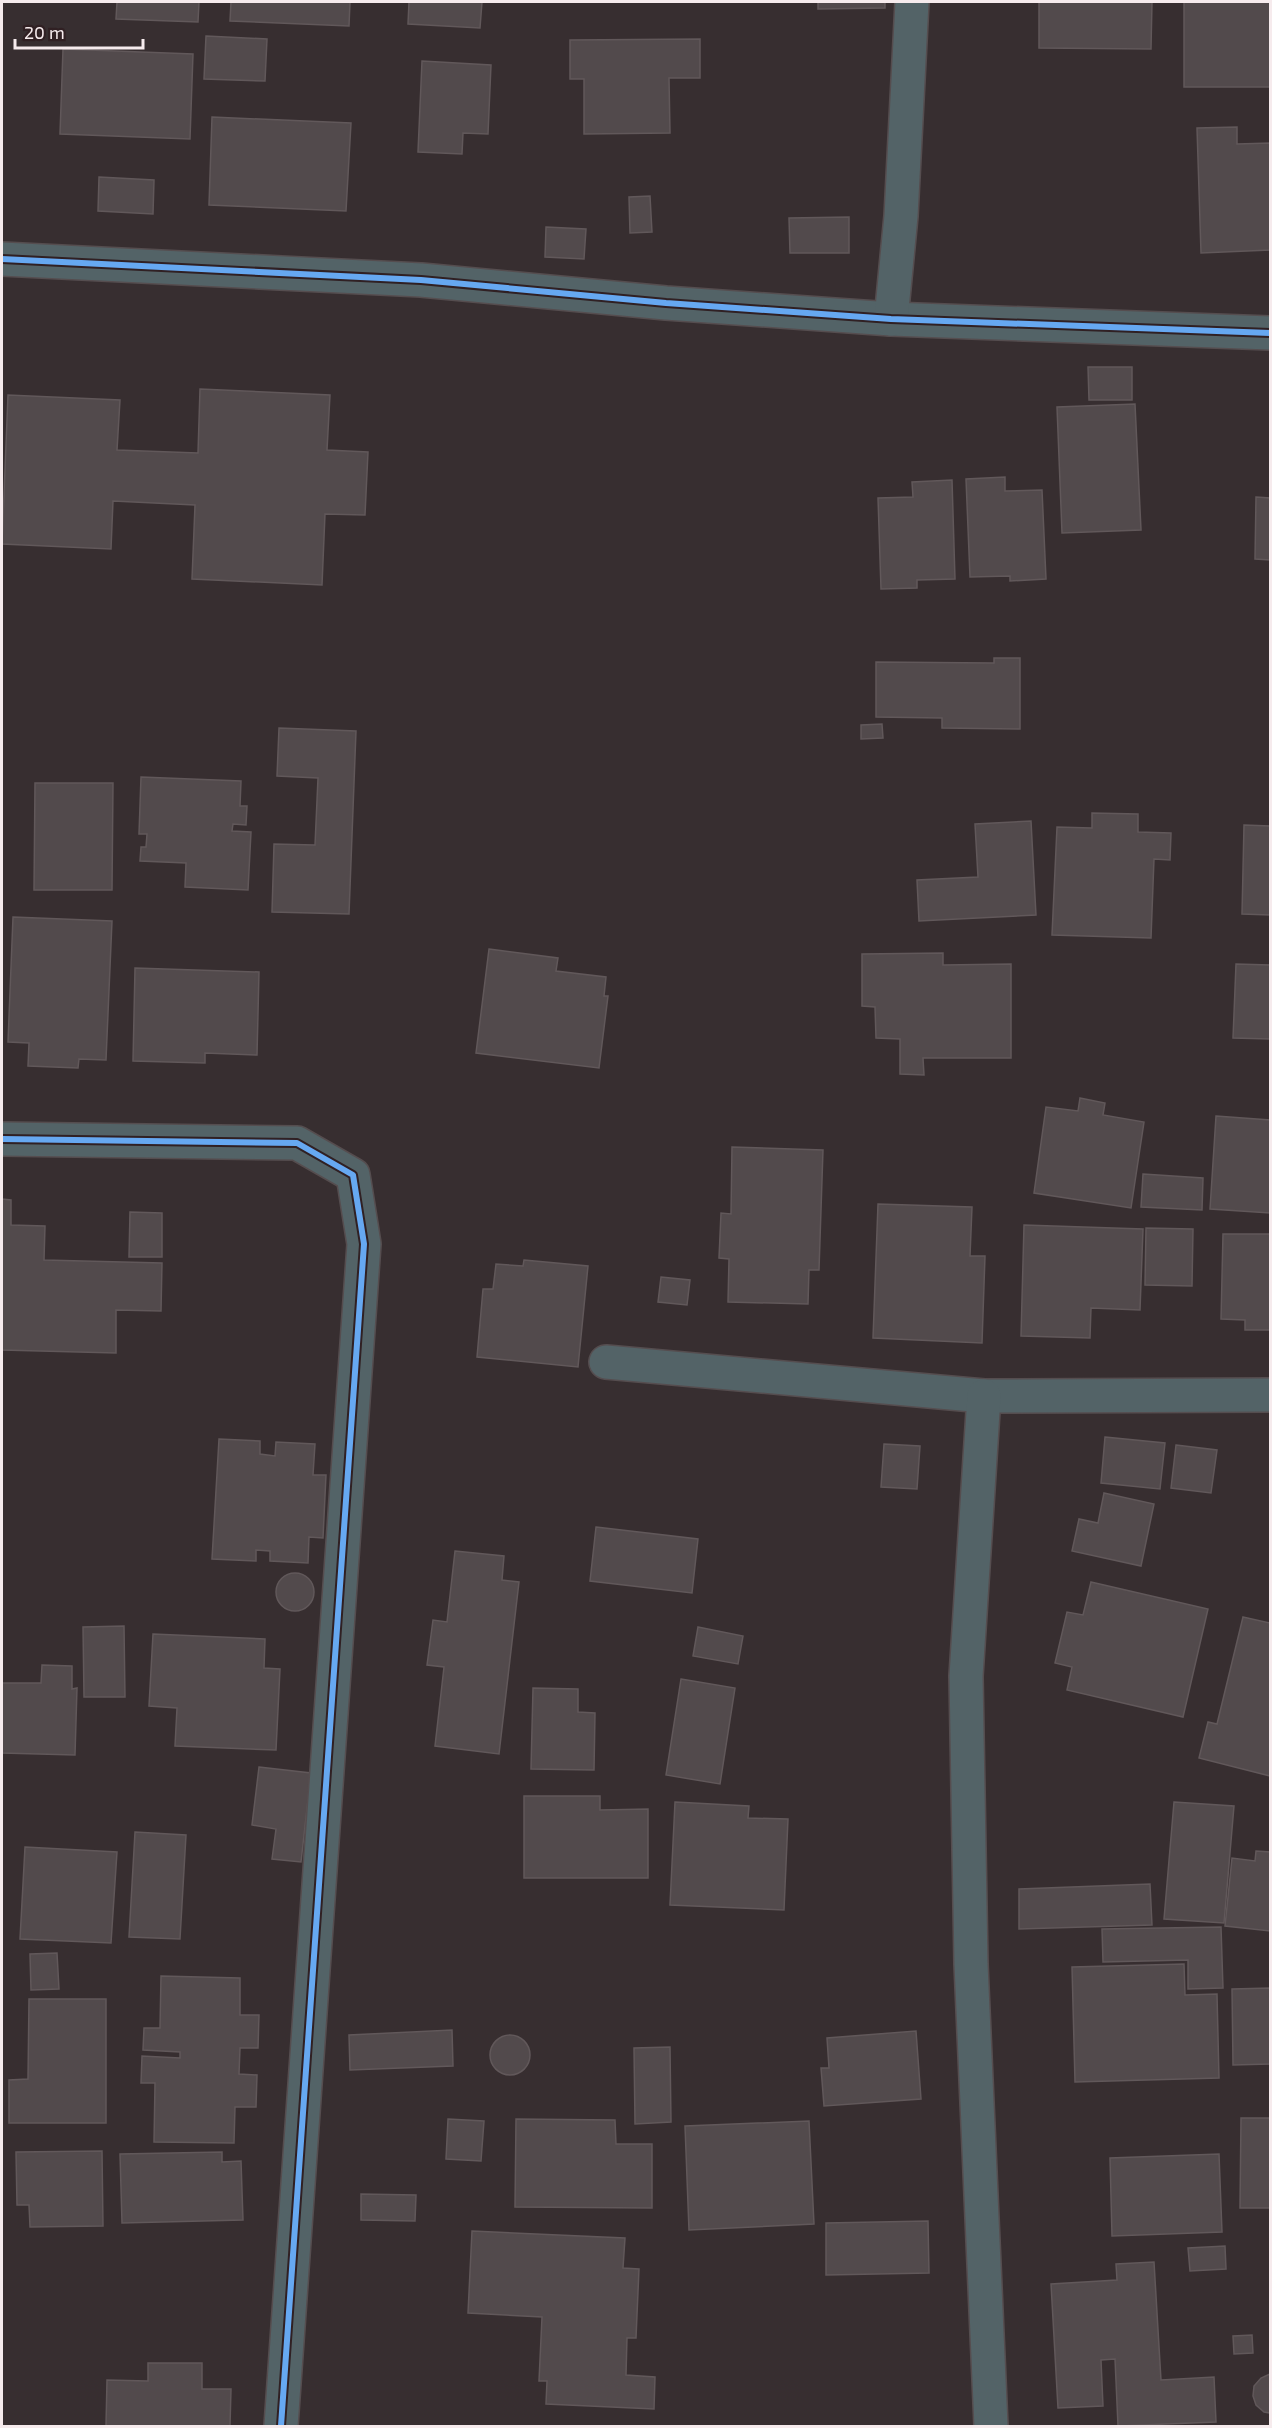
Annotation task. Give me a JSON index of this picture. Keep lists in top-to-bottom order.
{
  "scale_bar": "20 m"
}
